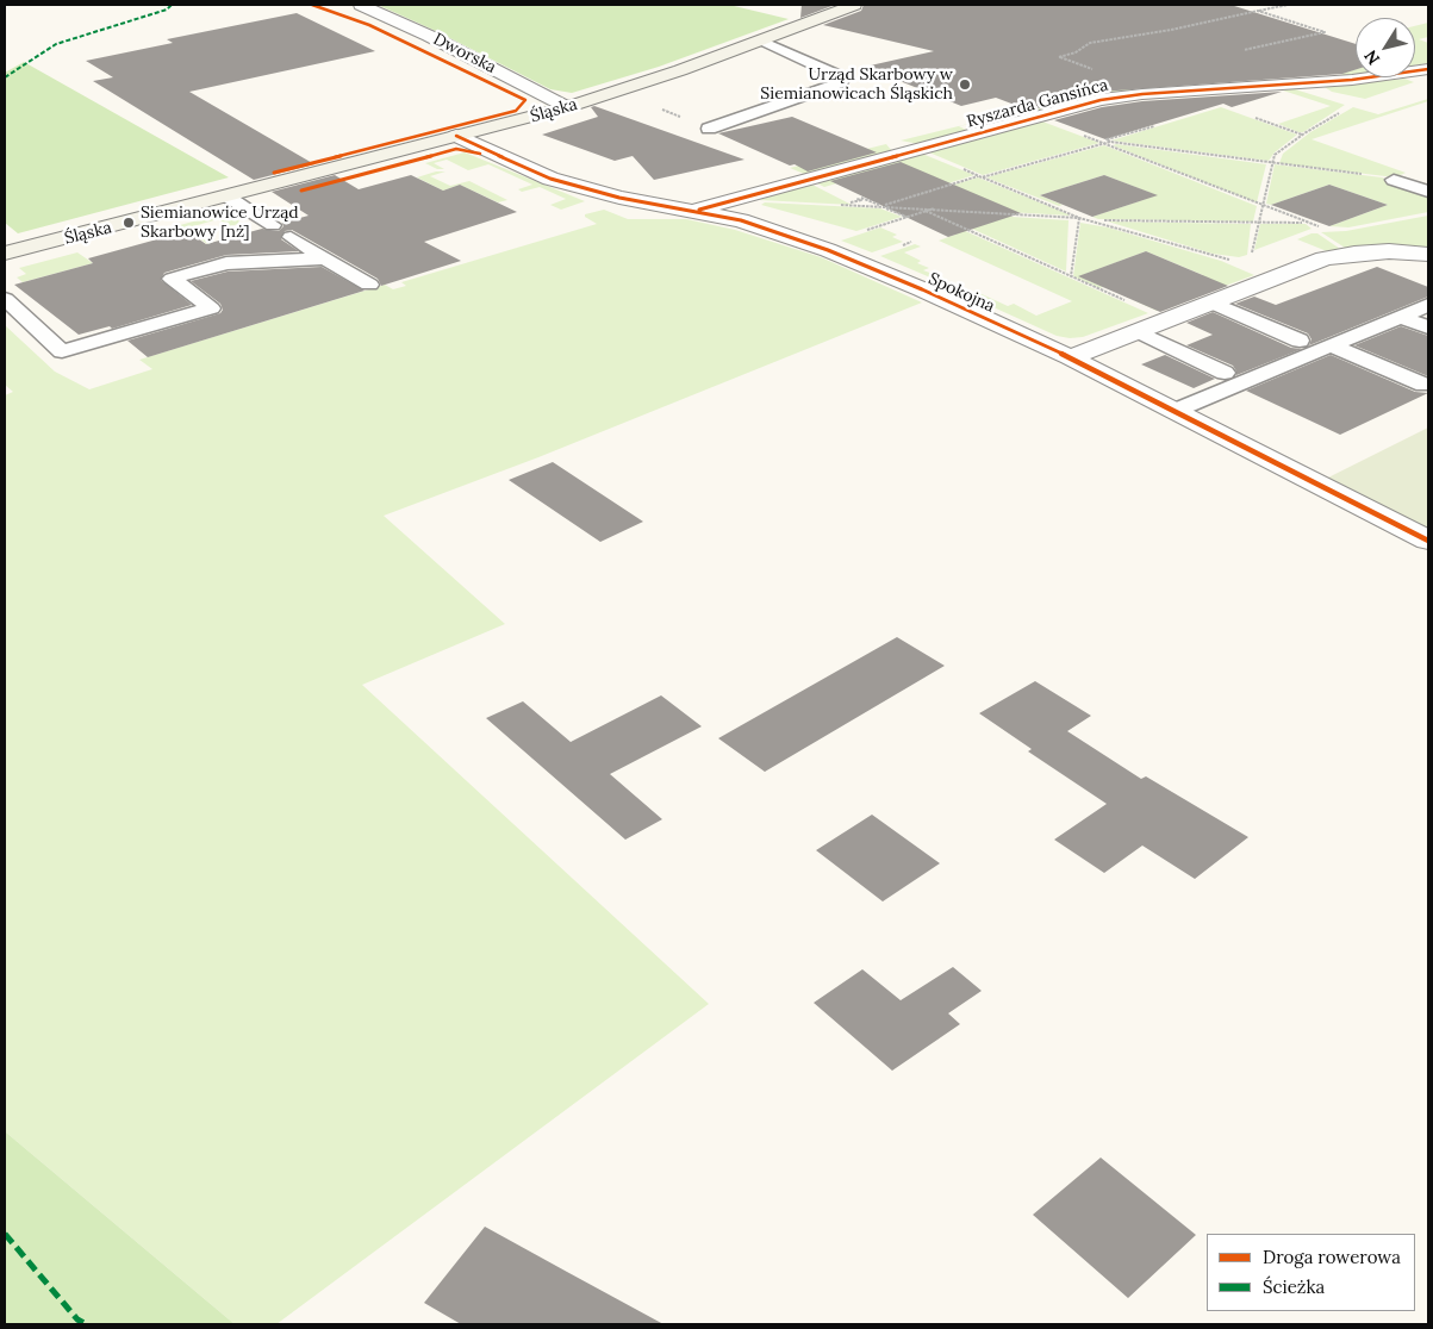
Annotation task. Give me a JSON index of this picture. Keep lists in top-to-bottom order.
{
  "streets": {
    "main road": ["Śląska"],
    "street": ["Dworska", "Ryszarda Gansińca", "Spokojna"]
  },
  "crossings": [
    ["Dworska", "Śląska"],
    ["Ryszarda Gansińca", "Spokojna"],
    ["Śląska", "Spokojna"]
  ],
  "places": ["Urząd Skarbowy w Siemianowicach Śląskich", "Siemianowice Urząd Skarbowy [nż]"],
  "legend": ["Droga rowerowa", "Ścieżka"],
  "north": "bottom left"
}
